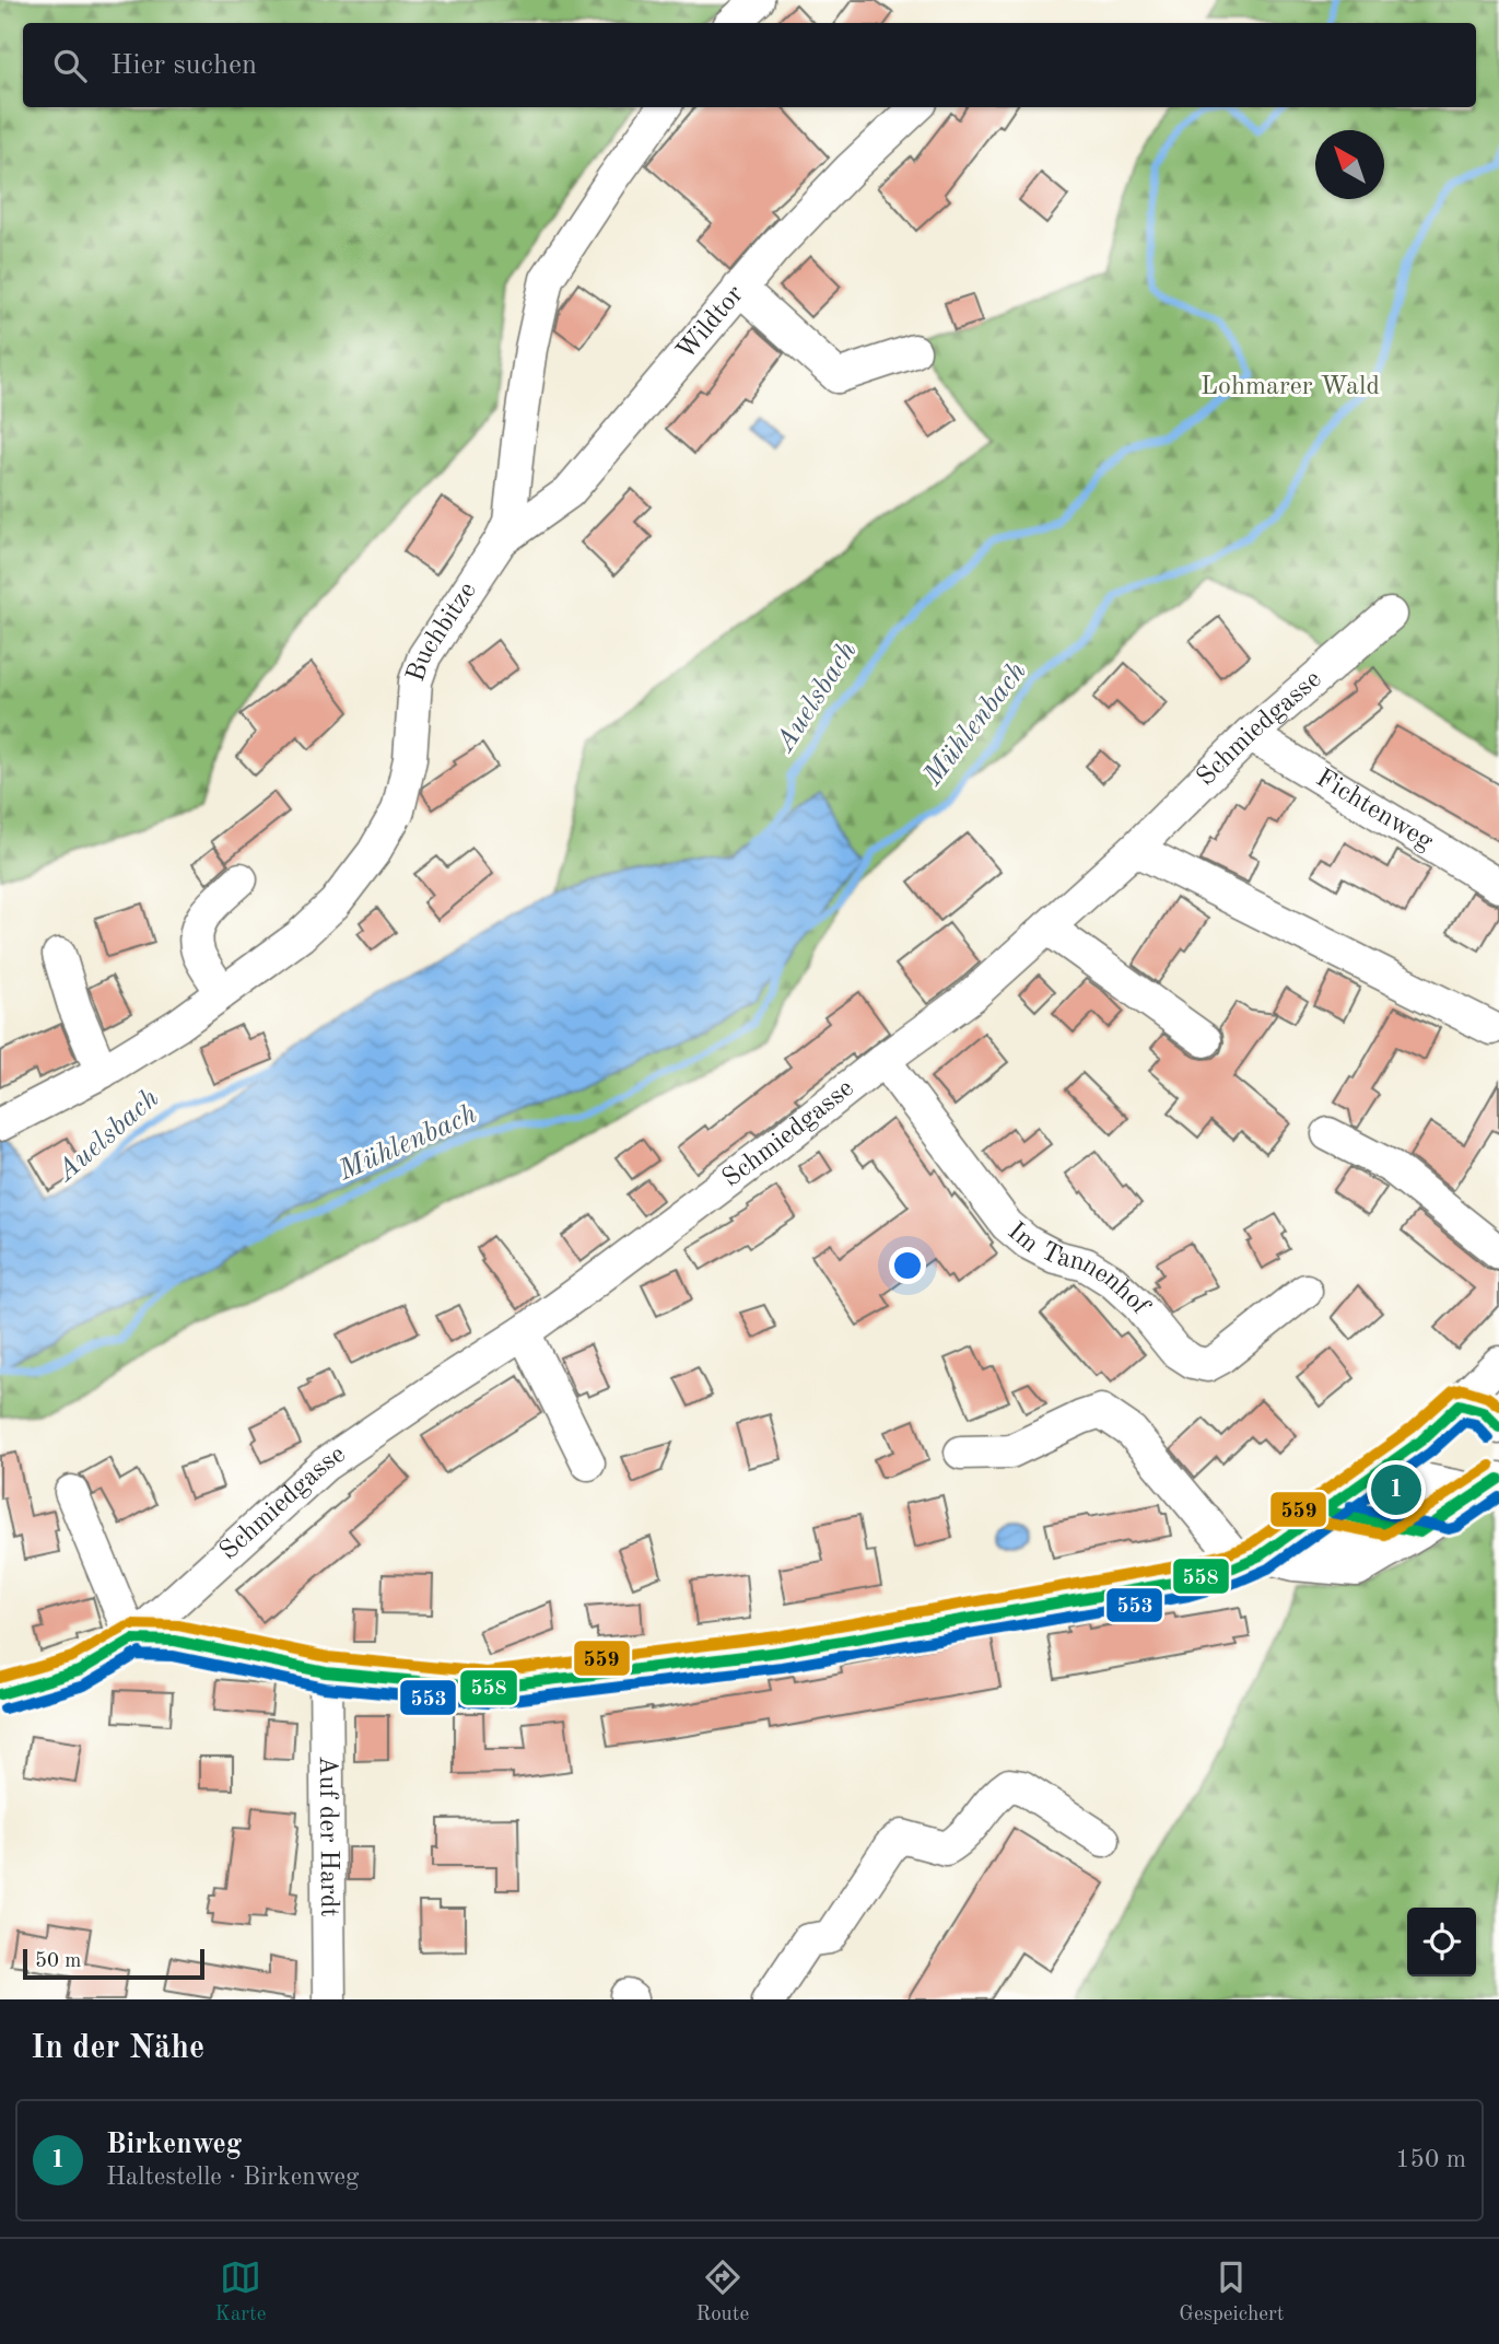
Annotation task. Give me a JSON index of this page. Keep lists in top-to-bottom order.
{
  "streets": {
    "street": [
      "Wildtor",
      "Buchbitze",
      "Schmiedgasse",
      "Fichtenweg",
      "Im Tannenhof",
      "Auf der Hardt"
    ]
  },
  "crossings": [
    ["Wildtor", "Buchbitze"],
    ["Schmiedgasse", "Fichtenweg"],
    ["Schmiedgasse", "Im Tannenhof"]
  ],
  "water": ["Auelsbach", "Mühlenbach"],
  "parks": ["Lohmarer Wald"],
  "lines": ["transit line 559", "transit line 558", "transit line 553"],
  "scale_bar": "50 m",
  "north": "top left",
  "page": {
    "search": "Hier suchen",
    "pins": "1",
    "scale": "50 m",
    "heading": "In der Nähe",
    "list": [
      {
        "mark": "1",
        "name": "Birkenweg",
        "note": "Haltestelle · Birkenweg",
        "value": "150 m"
      }
    ],
    "nav": ["Karte", "Route", "Gespeichert"]
  }
}
